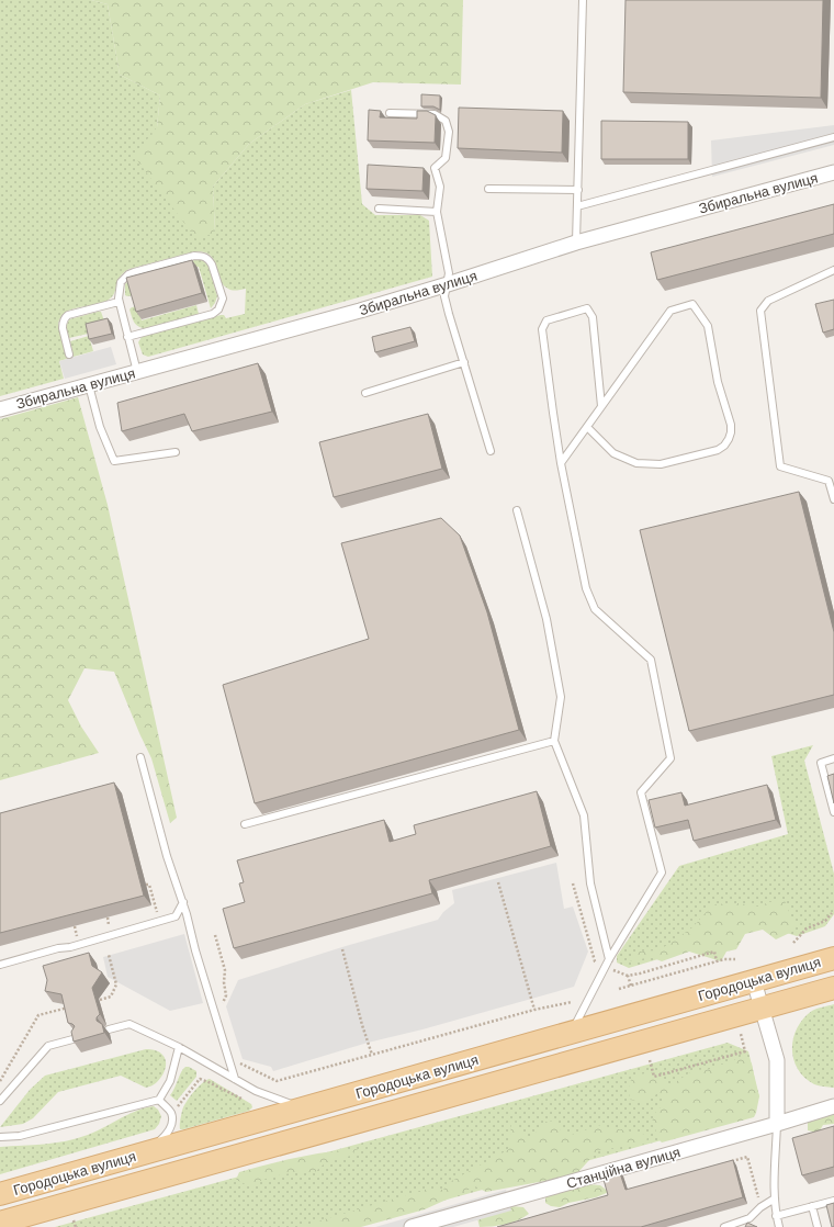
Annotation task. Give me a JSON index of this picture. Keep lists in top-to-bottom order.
{
  "streets": {
    "main road": ["Городоцька вулиця"],
    "street": ["Збиральна вулиця", "Станційна вулиця"]
  }
}
